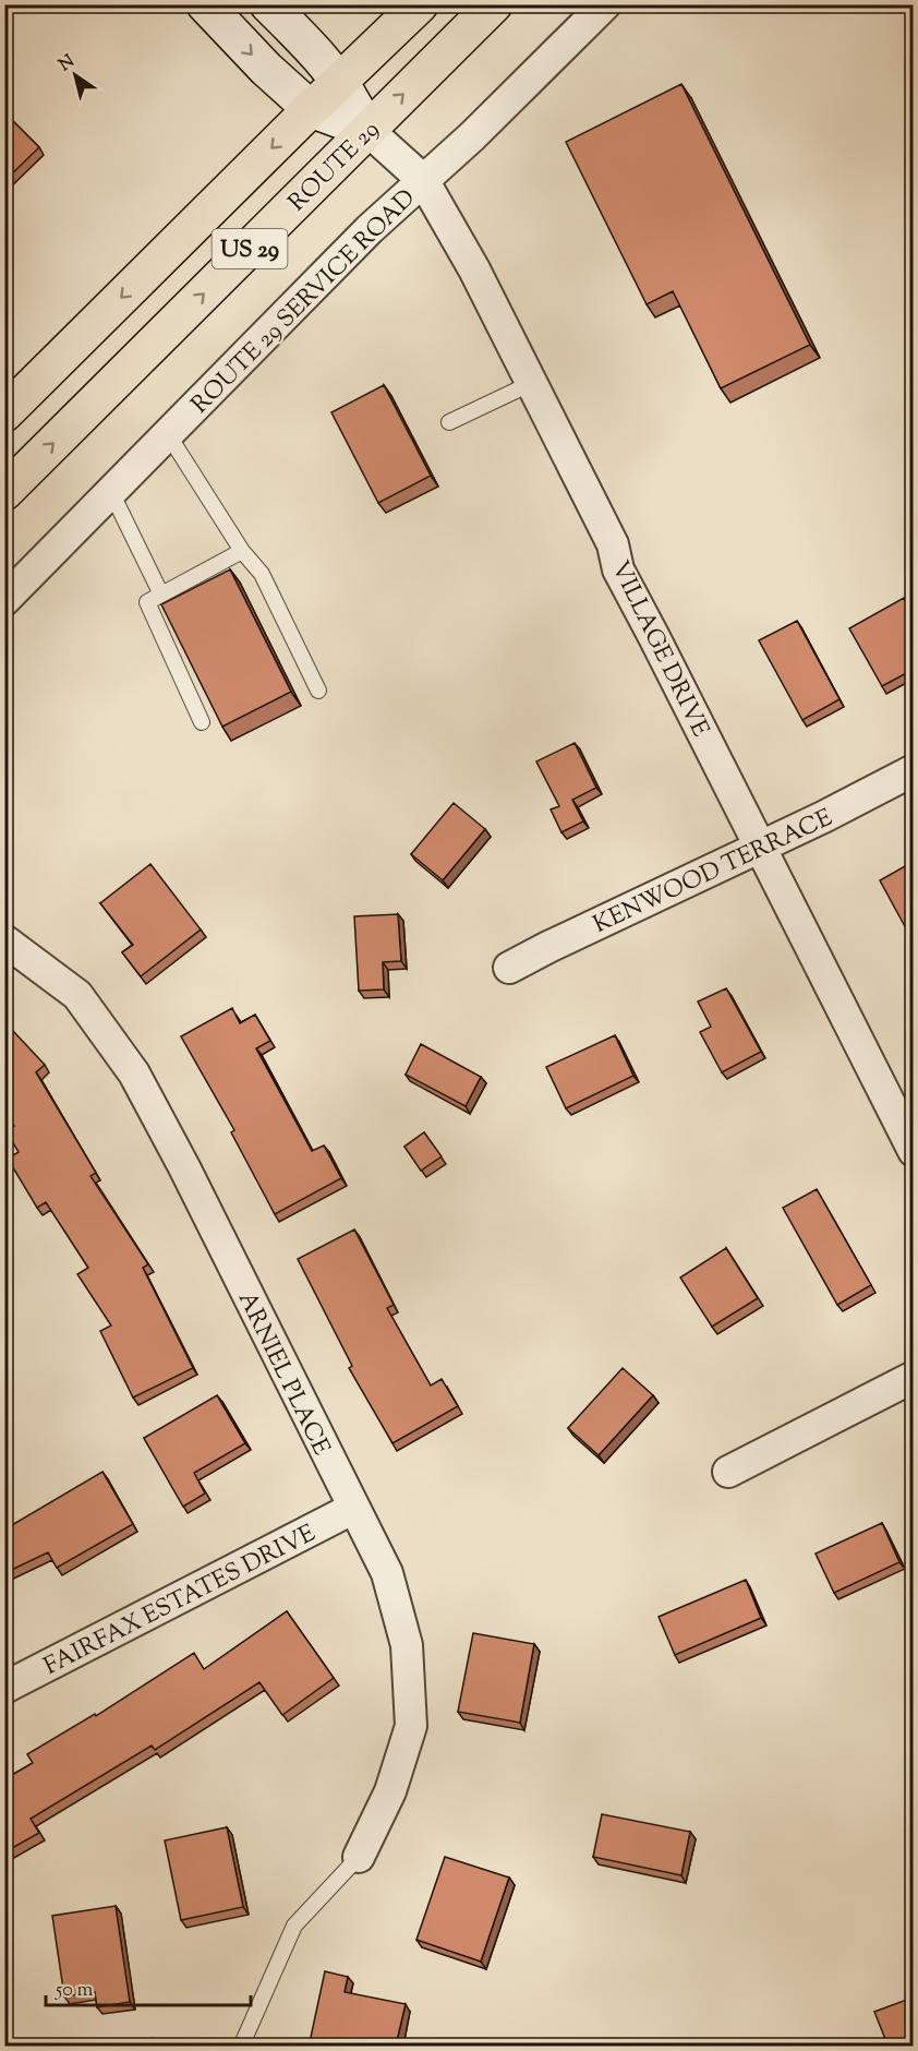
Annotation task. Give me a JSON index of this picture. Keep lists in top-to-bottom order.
{
  "streets": {
    "main road": ["ROUTE 29", "US 29"],
    "street": [
      "ROUTE 29 SERVICE ROAD",
      "VILLAGE DRIVE",
      "KENWOOD TERRACE",
      "ARNIEL PLACE",
      "FAIRFAX ESTATES DRIVE"
    ]
  },
  "crossings": [
    ["ROUTE 29", "VILLAGE DRIVE"],
    ["ROUTE 29 SERVICE ROAD", "VILLAGE DRIVE"],
    ["VILLAGE DRIVE", "KENWOOD TERRACE"],
    ["ARNIEL PLACE", "FAIRFAX ESTATES DRIVE"]
  ],
  "scale_bar": "50 m",
  "north": "top left"
}
